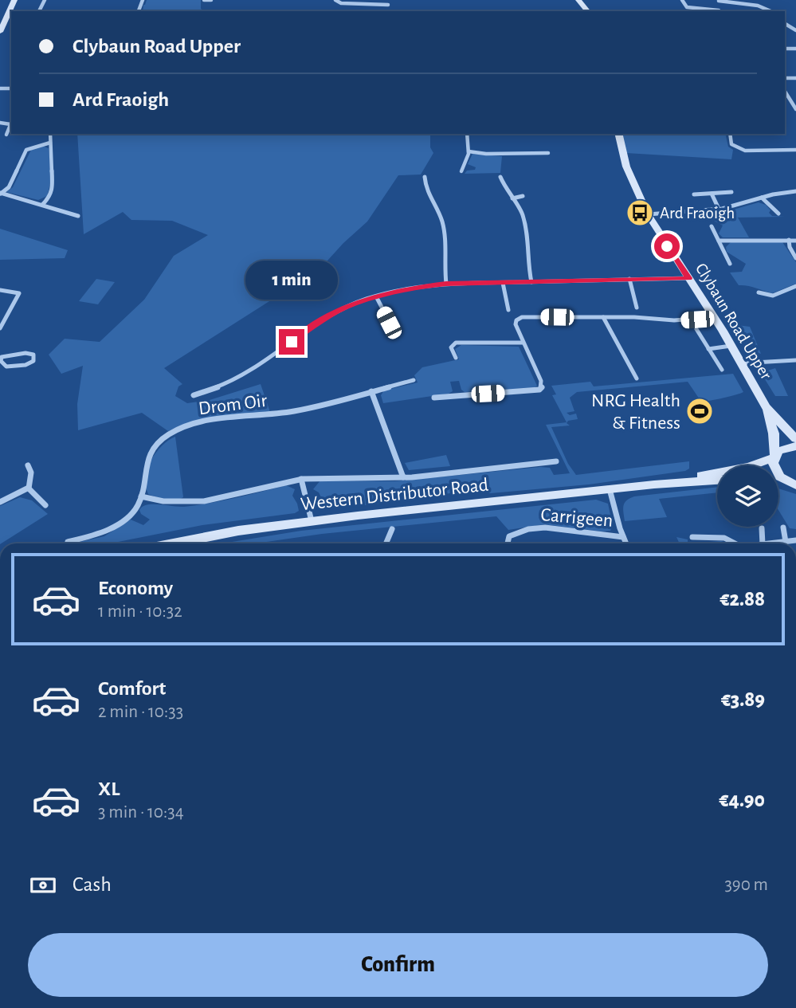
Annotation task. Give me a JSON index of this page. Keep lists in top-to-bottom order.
{
  "streets": {
    "street": [
      "Clybaun Road Upper",
      "Drom Oir",
      "Western Distributor Road",
      "Carrigeen"
    ]
  },
  "crossings": [
    ["Clybaun Road Upper", "Western Distributor Road"],
    ["Western Distributor Road", "Carrigeen"]
  ],
  "places": {
    "bus stop": ["Ard Fraoigh"],
    "sports": ["NRG Health & Fitness"]
  },
  "page": {
    "banner": ["Clybaun Road Upper", "Ard Fraoigh"],
    "bubble": "1 min",
    "list": [
      {
        "name": "Economy",
        "note": "1 min · 10:32",
        "value": "€2.88"
      },
      {
        "name": "Comfort",
        "note": "2 min · 10:33",
        "value": "€3.89"
      },
      {
        "name": "XL",
        "note": "3 min · 10:34",
        "value": "€4.90"
      }
    ],
    "pay": ["Cash", "390 m"],
    "buttons": "Confirm"
  }
}
